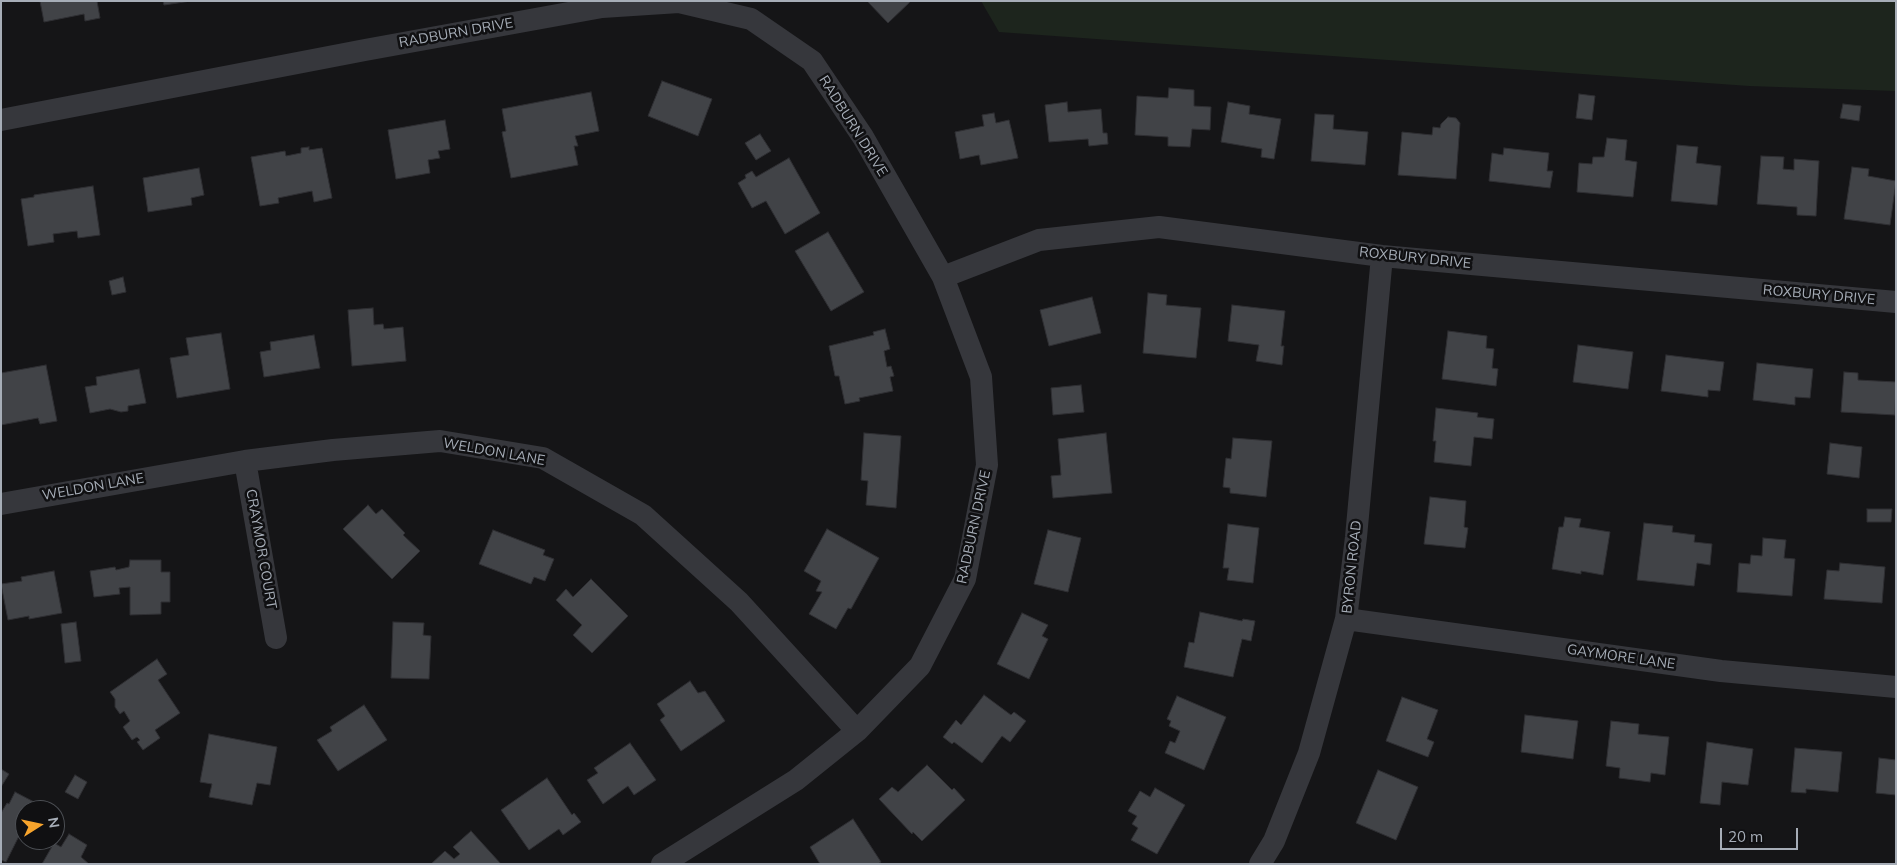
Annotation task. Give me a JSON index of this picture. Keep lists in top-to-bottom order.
{
  "streets": {
    "street": [
      "RADBURN DRIVE",
      "ROXBURY DRIVE",
      "WELDON LANE",
      "CRAYMOR COURT",
      "BYRON ROAD",
      "GAYMORE LANE"
    ]
  },
  "crossings": [
    ["RADBURN DRIVE", "ROXBURY DRIVE"],
    ["RADBURN DRIVE", "WELDON LANE"],
    ["ROXBURY DRIVE", "BYRON ROAD"],
    ["WELDON LANE", "CRAYMOR COURT"],
    ["BYRON ROAD", "GAYMORE LANE"]
  ],
  "scale_bar": "20 m",
  "north": "right"
}
